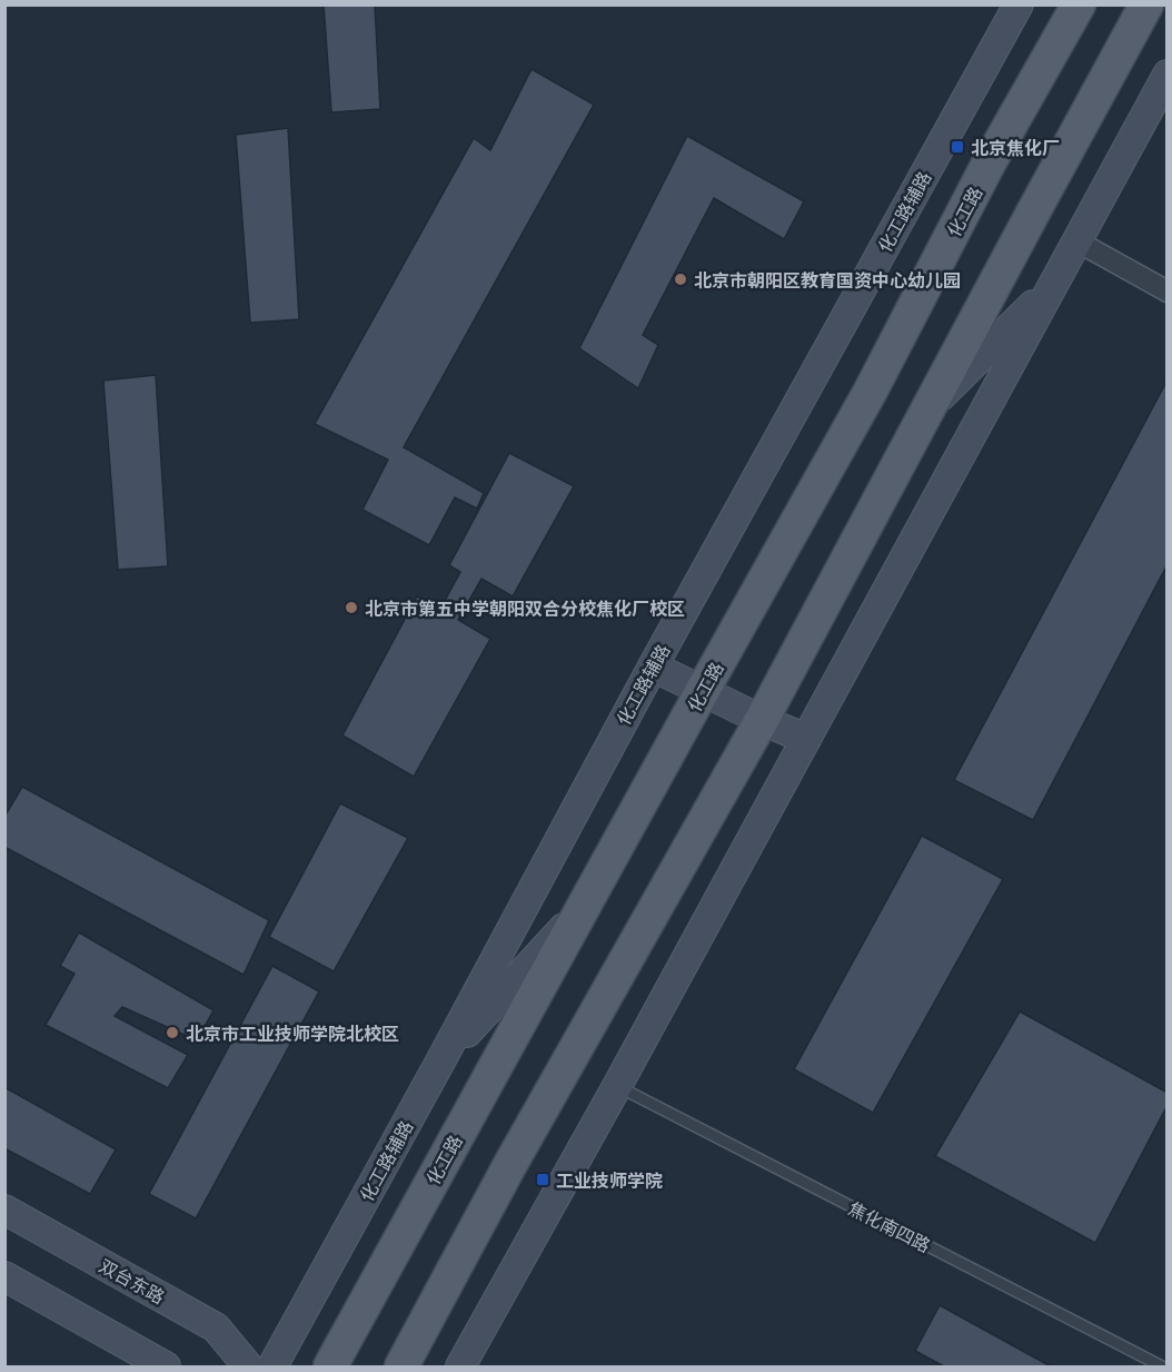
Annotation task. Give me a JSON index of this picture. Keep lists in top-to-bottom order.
{
  "streets": {
    "main road": ["化工路"],
    "street": ["化工路辅路", "双台东路"],
    "lane": ["焦化南四路"]
  },
  "places": {
    "transit": ["北京焦化厂", "工业技师学院"],
    "other": ["北京市朝阳区教育国资中心幼儿园", "北京市第五中学朝阳双合分校焦化厂校区", "北京市工业技师学院北校区"]
  }
}
